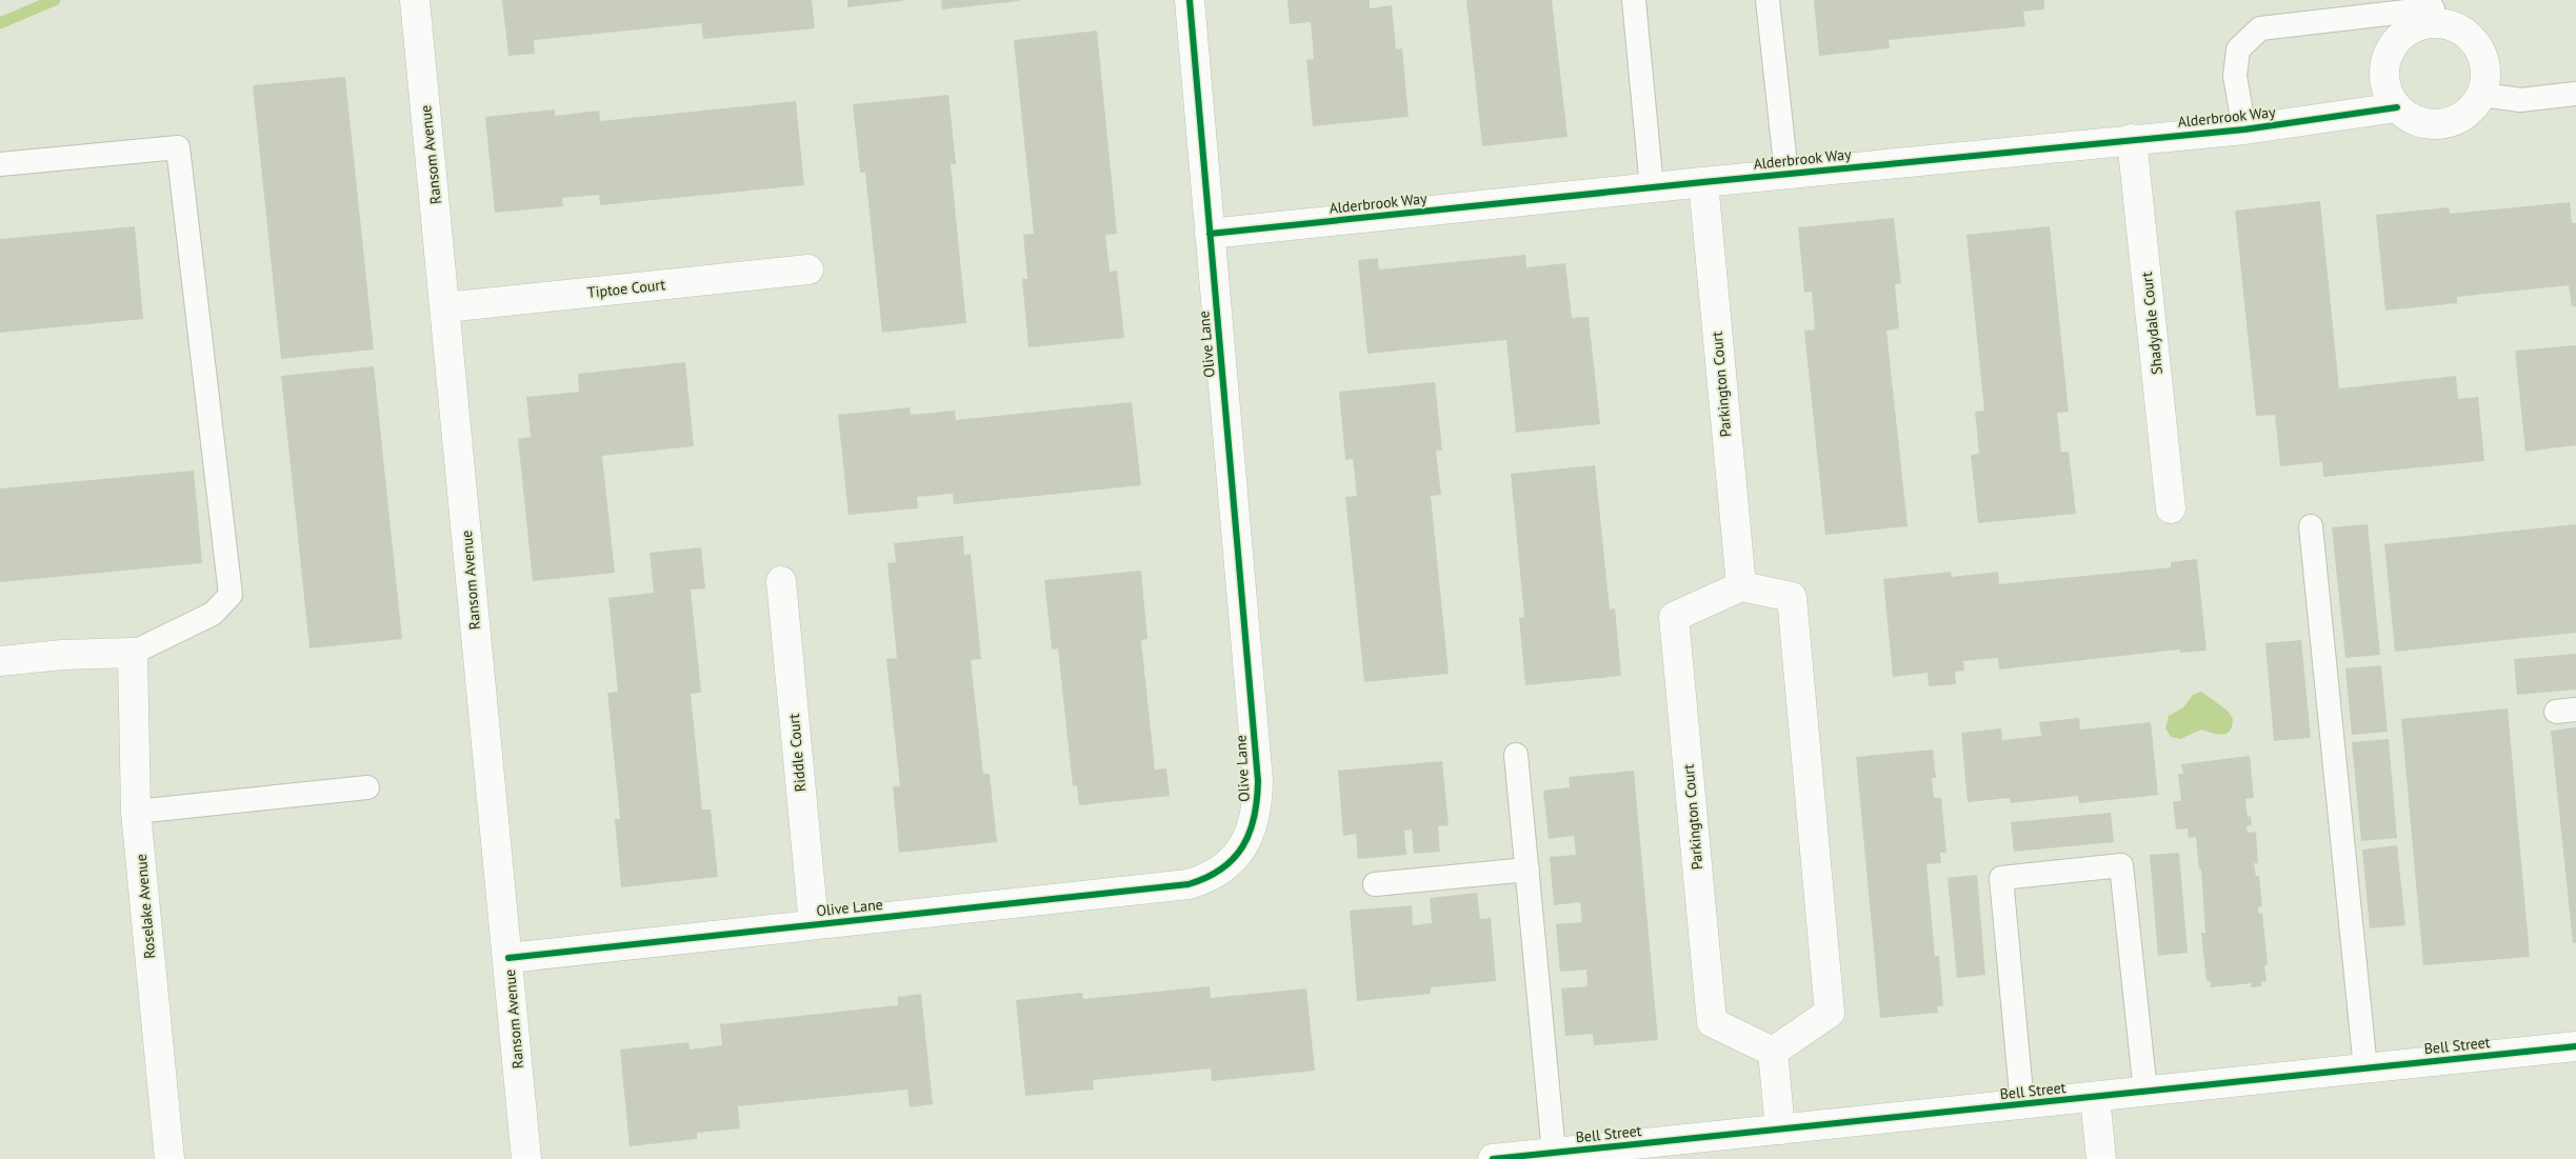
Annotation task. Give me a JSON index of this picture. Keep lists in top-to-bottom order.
{
  "streets": {
    "street": [
      "Alderbrook Way",
      "Ransom Avenue",
      "Tiptoe Court",
      "Shadydale Court",
      "Olive Lane",
      "Parkington Court",
      "Riddle Court",
      "Roselake Avenue",
      "Bell Street"
    ]
  },
  "crossings": [
    ["Alderbrook Way", "Shadydale Court"],
    ["Alderbrook Way", "Olive Lane"],
    ["Alderbrook Way", "Parkington Court"],
    ["Ransom Avenue", "Tiptoe Court"],
    ["Ransom Avenue", "Olive Lane"],
    ["Olive Lane", "Riddle Court"]
  ]
}
